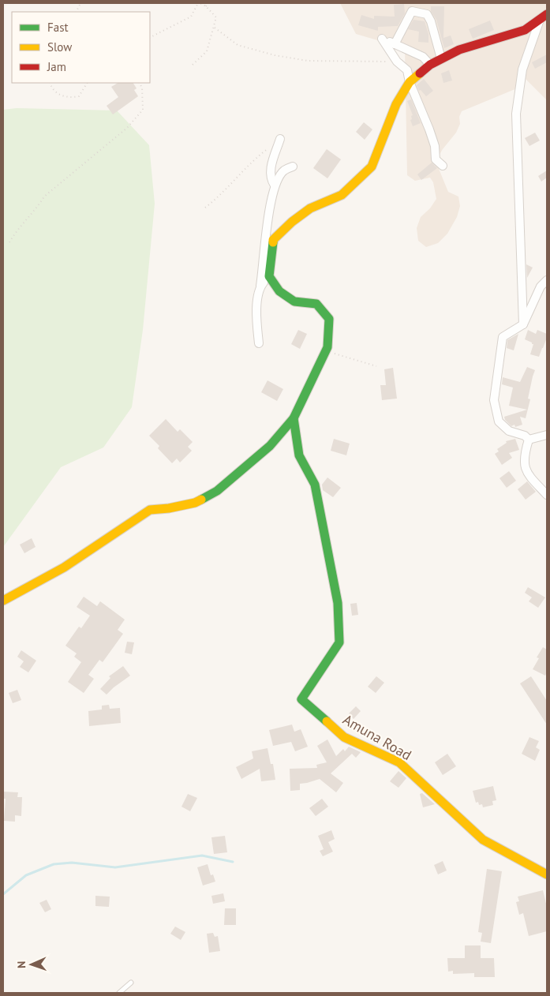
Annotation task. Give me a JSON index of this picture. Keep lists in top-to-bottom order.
{
  "streets": {
    "street": ["Amuna Road"]
  },
  "legend": ["Fast", "Slow", "Jam"],
  "north": "left"
}
